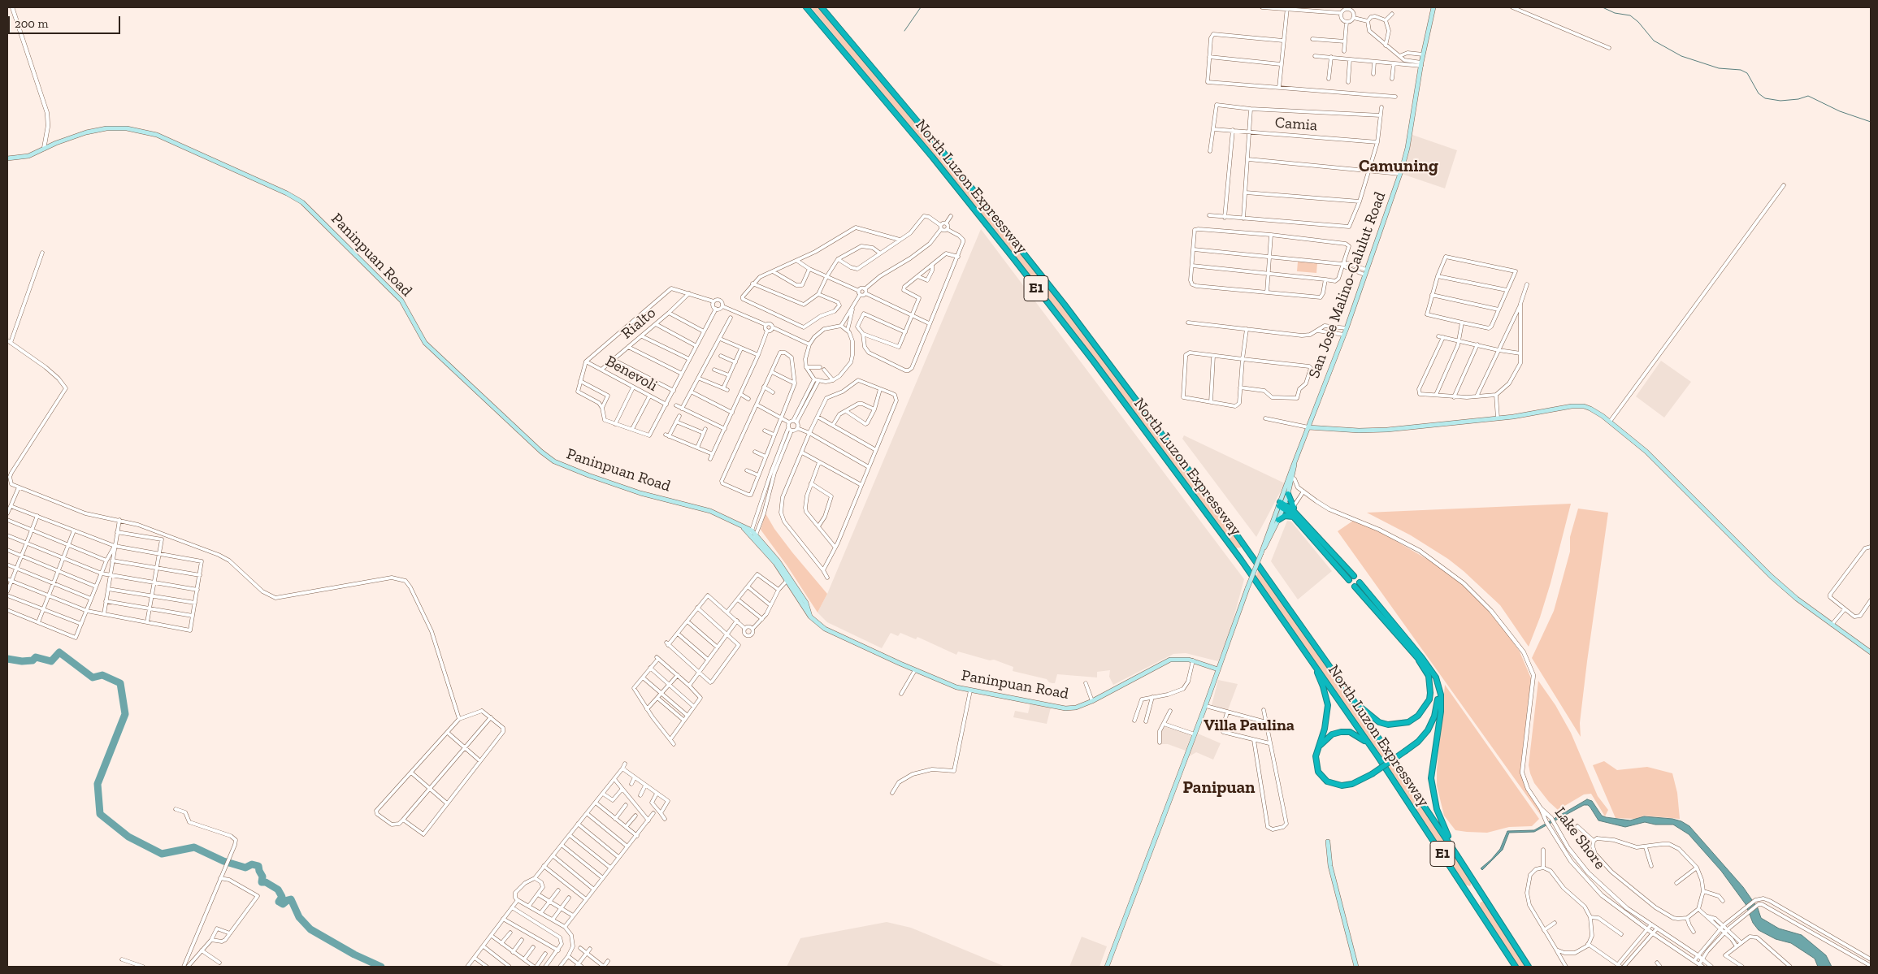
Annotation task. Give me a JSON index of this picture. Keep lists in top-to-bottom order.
{
  "streets": {
    "highway": ["North Luzon Expressway", "E1"],
    "main road": ["Paninpuan Road", "San Jose Malino-Calulut Road"],
    "street": [
      "Camia",
      "Rialto",
      "Benevoli",
      "Lake Shore"
    ]
  },
  "crossings": [
    ["Rialto", "Benevoli"]
  ],
  "districts": ["Camuning", "Villa Paulina", "Panipuan"],
  "scale_bar": "200 m"
}
